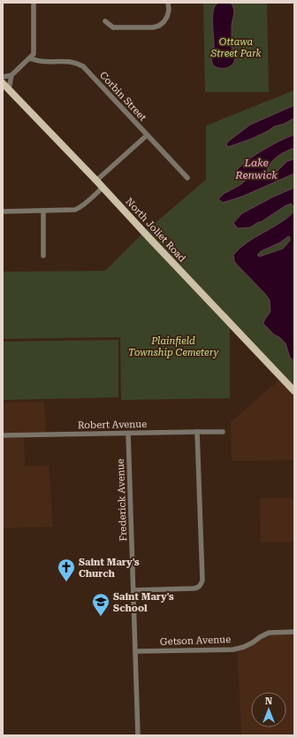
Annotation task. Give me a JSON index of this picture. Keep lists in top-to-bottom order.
{
  "streets": {
    "main road": ["North Joliet Road"],
    "street": [
      "Corbin Street",
      "Robert Avenue",
      "Frederick Avenue",
      "Getson Avenue"
    ]
  },
  "crossings": [
    ["Robert Avenue", "Frederick Avenue"],
    ["Frederick Avenue", "Getson Avenue"]
  ],
  "water": ["Lake Renwick"],
  "parks": ["Ottawa Street Park", "Plainfield Township Cemetery"],
  "places": {
    "church": ["Saint Mary's Church"],
    "school or university": ["Saint Mary's School"]
  },
  "north": "top"
}
